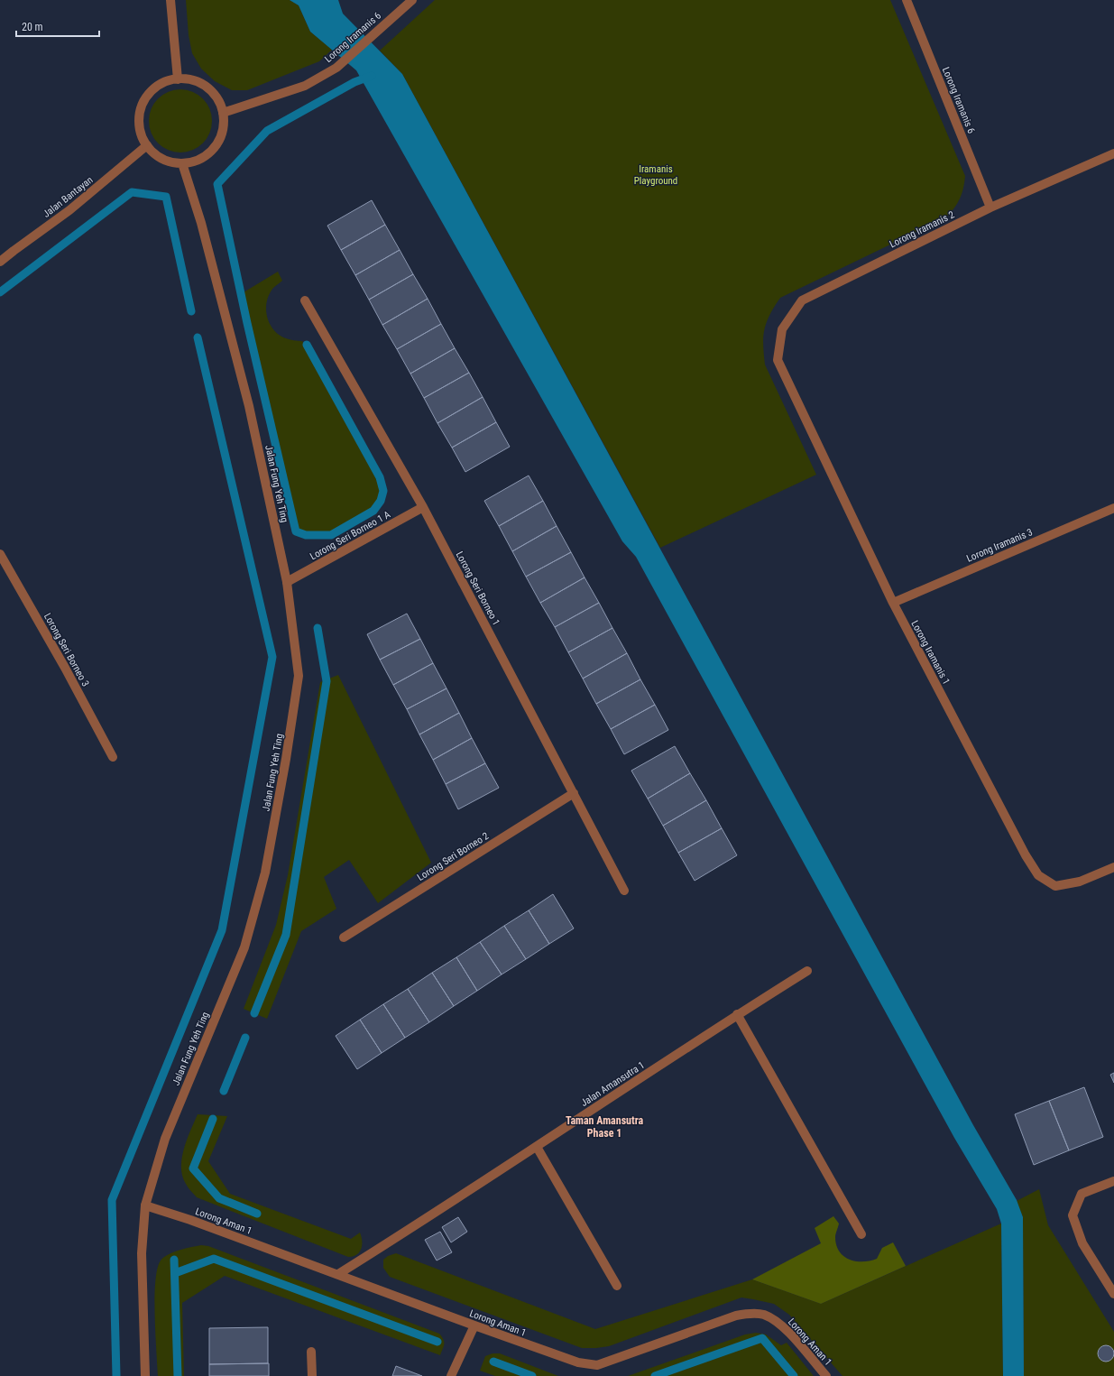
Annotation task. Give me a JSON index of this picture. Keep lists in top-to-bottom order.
{
  "streets": {
    "street": [
      "Lorong Iramanis 6",
      "Jalan Bantayan",
      "Lorong Iramanis 2",
      "Jalan Fung Yeh Ting",
      "Lorong Seri Borneo 1 A",
      "Lorong Iramanis 3",
      "Lorong Seri Borneo 1",
      "Lorong Seri Borneo 3",
      "Lorong Iramanis 1",
      "Lorong Seri Borneo 2",
      "Jalan Amansutra 1",
      "Lorong Aman 1"
    ]
  },
  "crossings": [
    ["Lorong Iramanis 6", "Jalan Bantayan"],
    ["Lorong Iramanis 6", "Lorong Iramanis 2"],
    ["Lorong Iramanis 6", "Jalan Fung Yeh Ting"],
    ["Jalan Bantayan", "Jalan Fung Yeh Ting"],
    ["Lorong Iramanis 2", "Lorong Iramanis 1"],
    ["Jalan Fung Yeh Ting", "Lorong Seri Borneo 1 A"],
    ["Jalan Fung Yeh Ting", "Lorong Aman 1"],
    ["Lorong Seri Borneo 1 A", "Lorong Seri Borneo 1"],
    ["Lorong Iramanis 3", "Lorong Iramanis 1"],
    ["Lorong Seri Borneo 1", "Lorong Seri Borneo 2"],
    ["Jalan Amansutra 1", "Lorong Aman 1"]
  ],
  "districts": ["Taman Amansutra Phase 1"],
  "parks": ["Iramanis Playground"],
  "scale_bar": "20 m"
}
